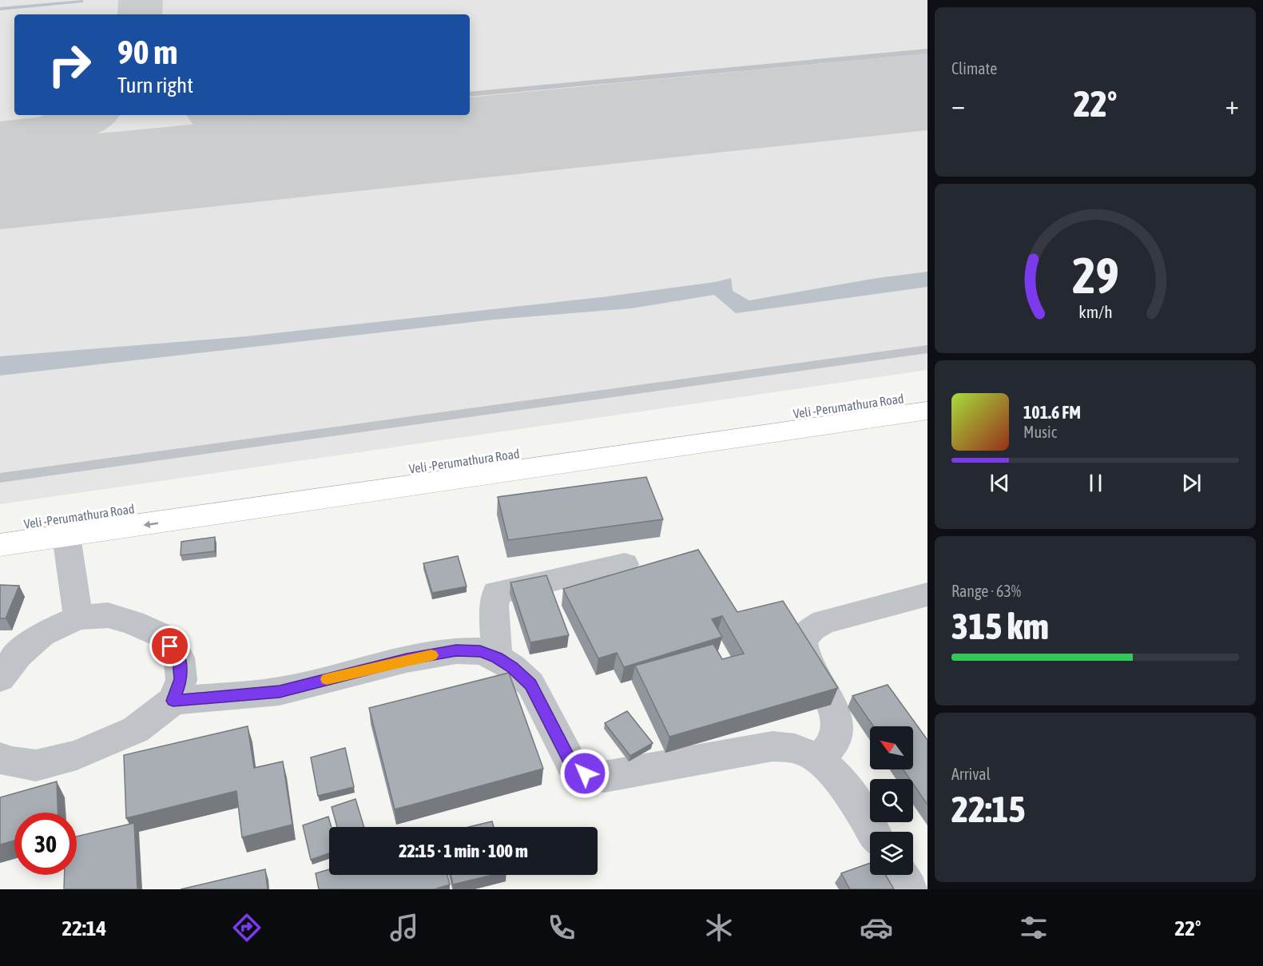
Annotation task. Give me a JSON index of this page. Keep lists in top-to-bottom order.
{
  "streets": {
    "main road": ["Veli -Perumathura Road"]
  },
  "north": "top left",
  "page": {
    "tile": [
      "Climate",
      ["Range · 63%", "315 km"],
      ["Arrival", "22:15"]
    ],
    "turn": ["90 m", "Turn right"],
    "heat": ["−", "22°", "+"],
    "song": ["101.6 FM", "Music"],
    "limit": "30",
    "trip": "22:15 · 1 min · 100 m",
    "tabs": ["22:14", "22°"],
    "gauge": ["29", "km/h"]
  }
}
